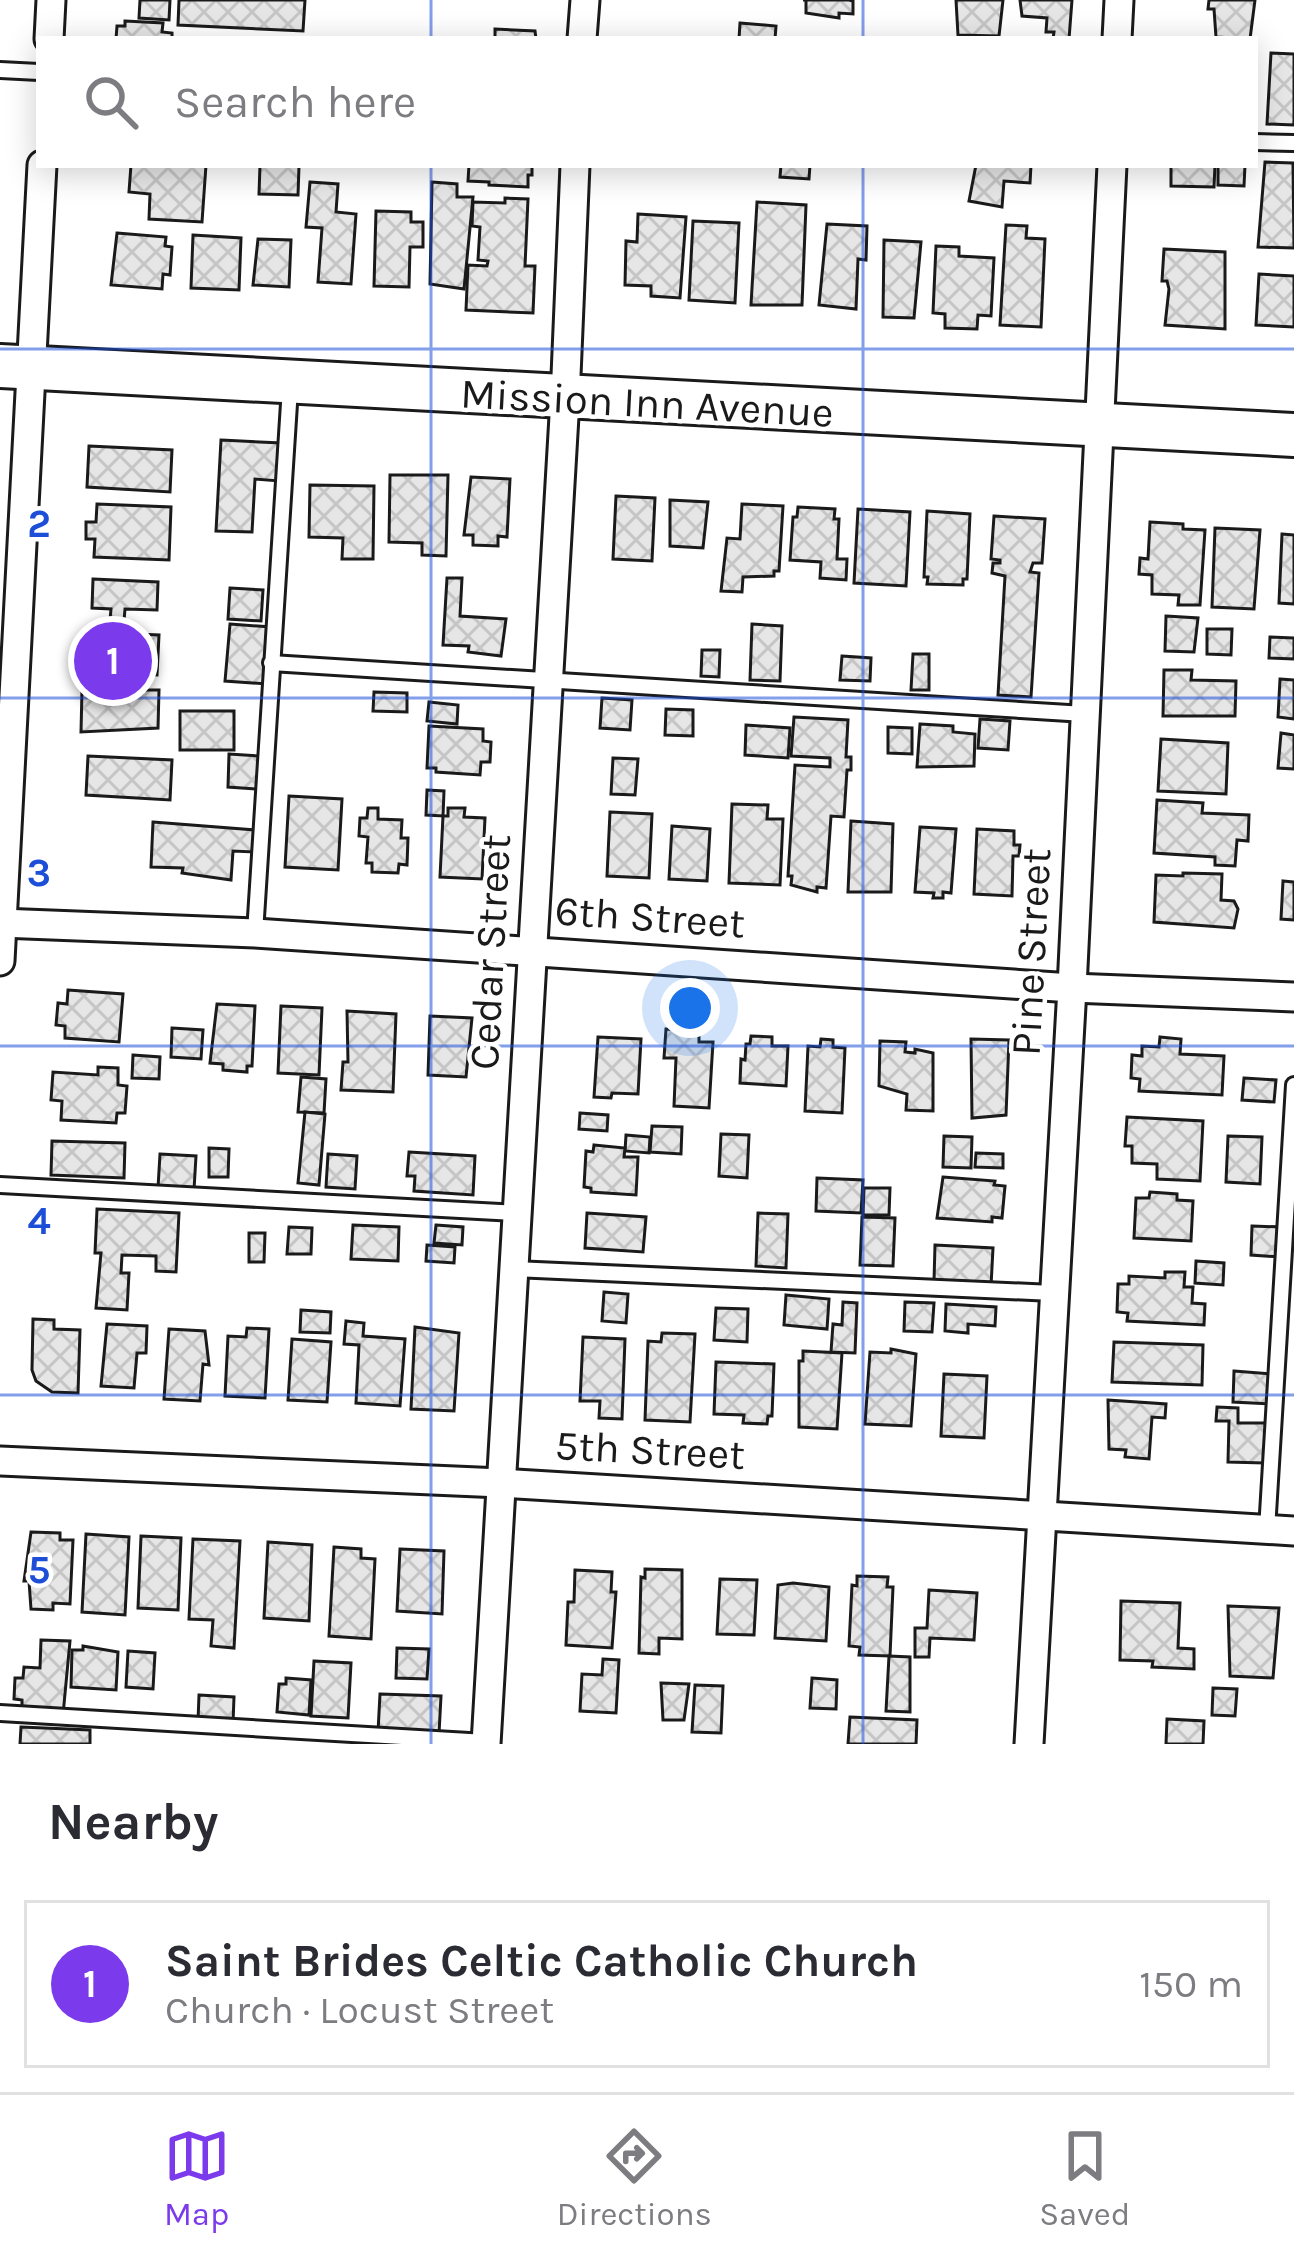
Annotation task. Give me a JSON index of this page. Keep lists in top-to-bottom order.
{
  "streets": {
    "main road": ["Mission Inn Avenue"],
    "street": [
      "6th Street",
      "Cedar Street",
      "Pine Street",
      "5th Street"
    ]
  },
  "crossings": [
    ["Mission Inn Avenue", "Cedar Street"],
    ["Mission Inn Avenue", "Pine Street"],
    ["6th Street", "Cedar Street"],
    ["6th Street", "Pine Street"],
    ["Cedar Street", "5th Street"],
    ["Pine Street", "5th Street"]
  ],
  "page": {
    "search": "Search here",
    "pins": "1",
    "heading": "Nearby",
    "list": [
      {
        "mark": "1",
        "name": "Saint Brides Celtic Catholic Church",
        "note": "Church · Locust Street",
        "value": "150 m"
      }
    ],
    "nav": ["Map", "Directions", "Saved"]
  },
  "grid": {
    "rows": [
      "2",
      "3",
      "4",
      "5"
    ]
  }
}
